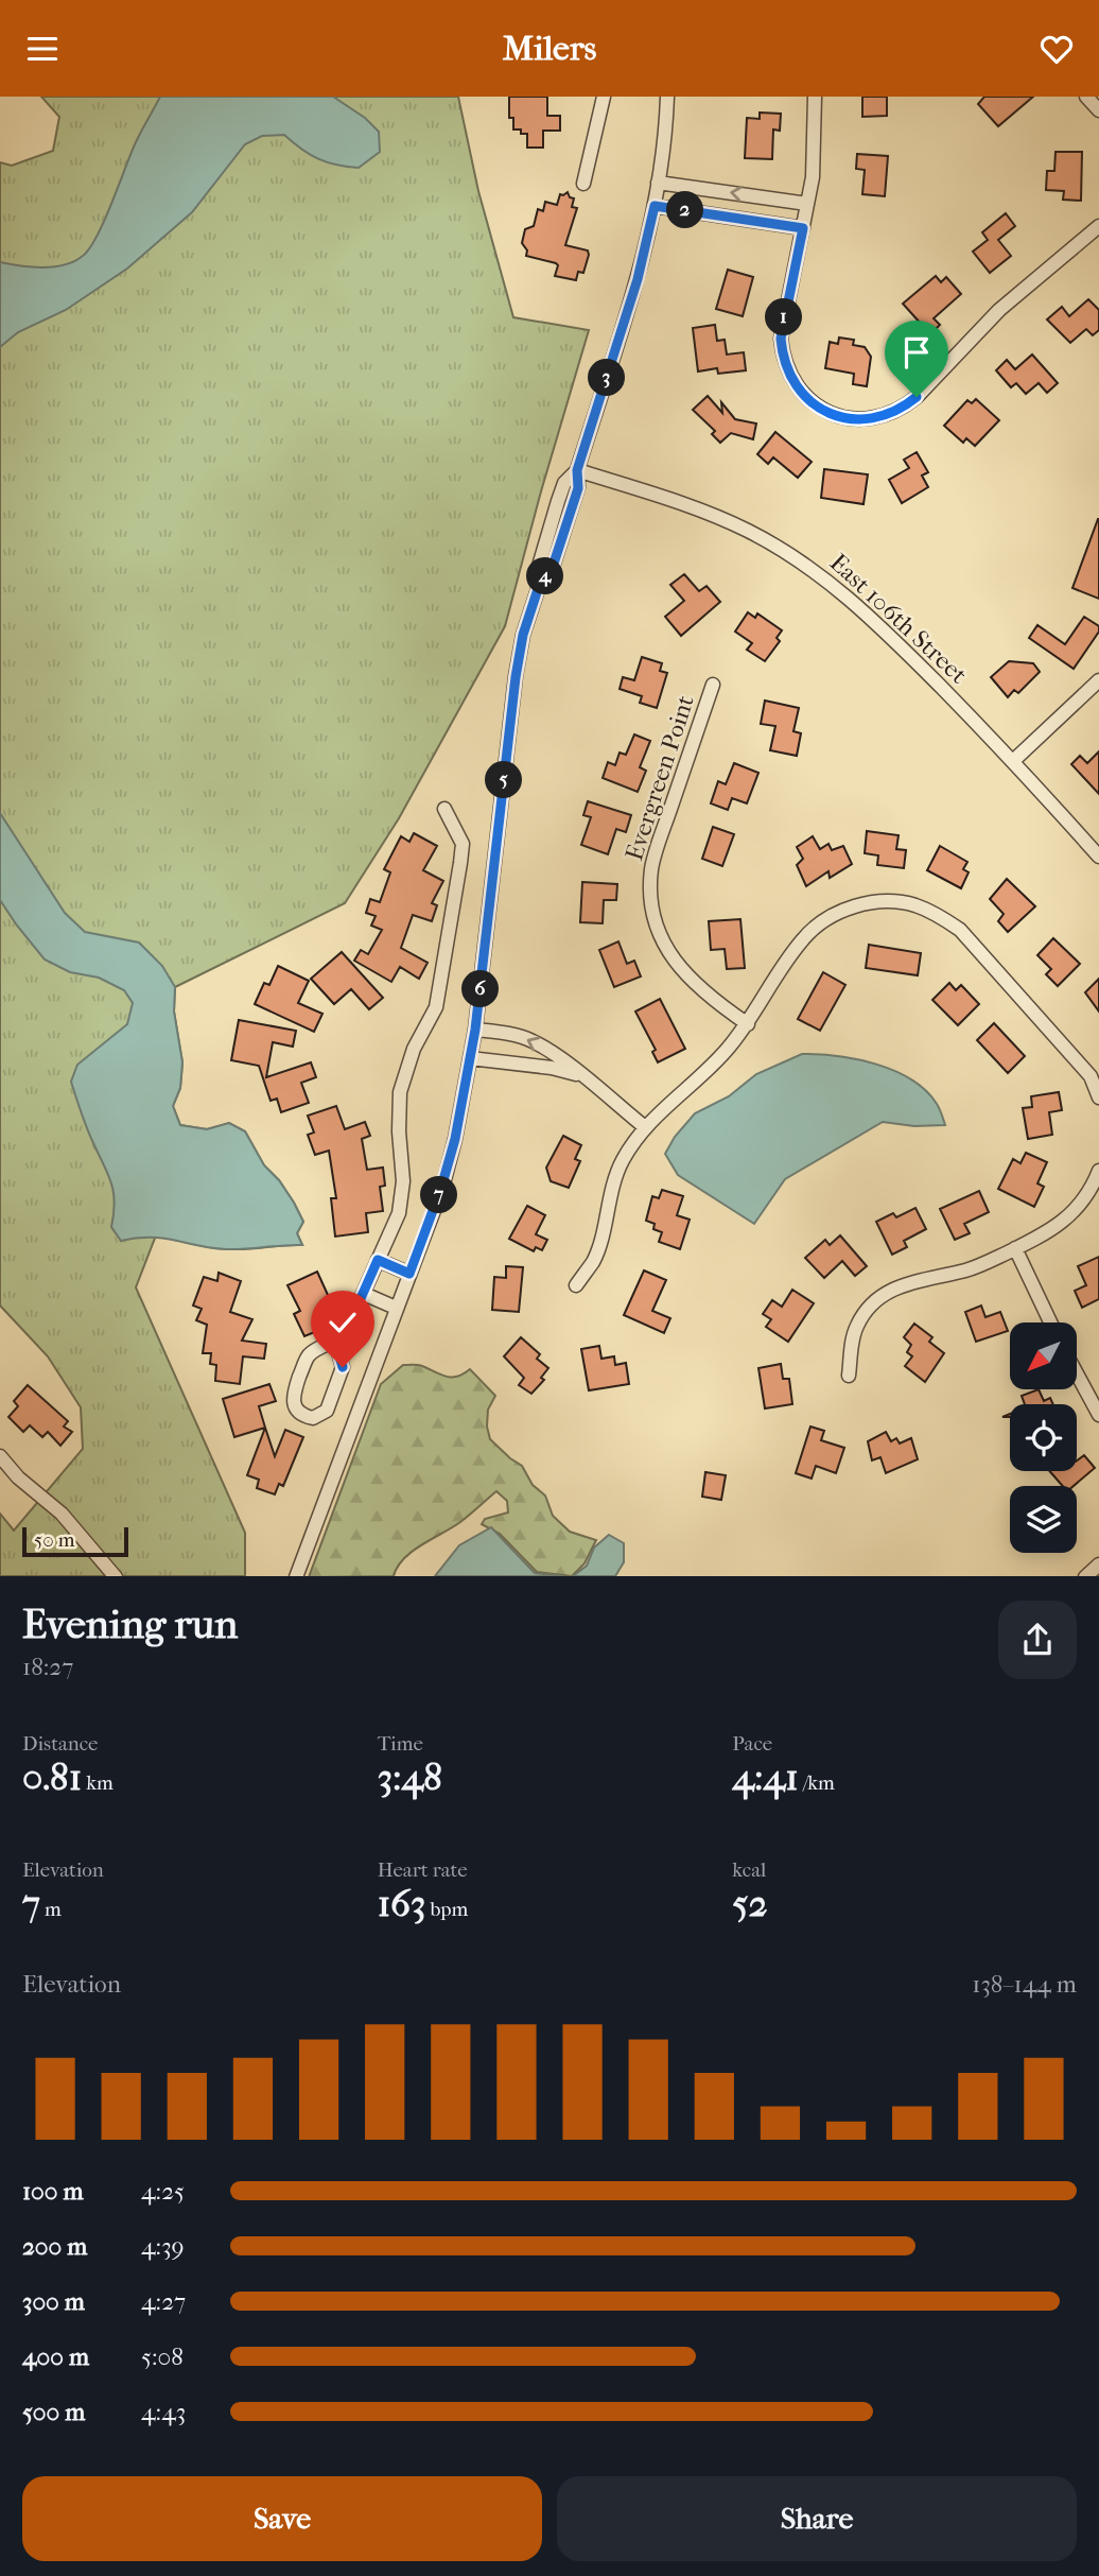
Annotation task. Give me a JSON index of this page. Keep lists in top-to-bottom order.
{
  "streets": {
    "street": ["East 106th Street", "Evergreen Point"]
  },
  "scale_bar": "50 m",
  "north": "bottom left",
  "page": {
    "header": "Milers",
    "pins": [
      "2",
      "1",
      "3",
      "4",
      "5",
      "6",
      "7"
    ],
    "scale": "50 m",
    "heading": ["Evening run", "18:27"],
    "stats": [
      ["Distance", "0.81 km"],
      ["Time", "3:48"],
      ["Pace", "4:41 /km"],
      ["Elevation", "7 m"],
      ["Heart rate", "163 bpm"],
      ["kcal", "52"]
    ],
    "chart": ["Elevation", "138–144 m"],
    "list": [
      {
        "name": "100 m",
        "note": "4:25"
      },
      {
        "name": "200 m",
        "note": "4:39"
      },
      {
        "name": "300 m",
        "note": "4:27"
      },
      {
        "name": "400 m",
        "note": "5:08"
      },
      {
        "name": "500 m",
        "note": "4:43"
      }
    ],
    "buttons": ["Save", "Share"]
  }
}
